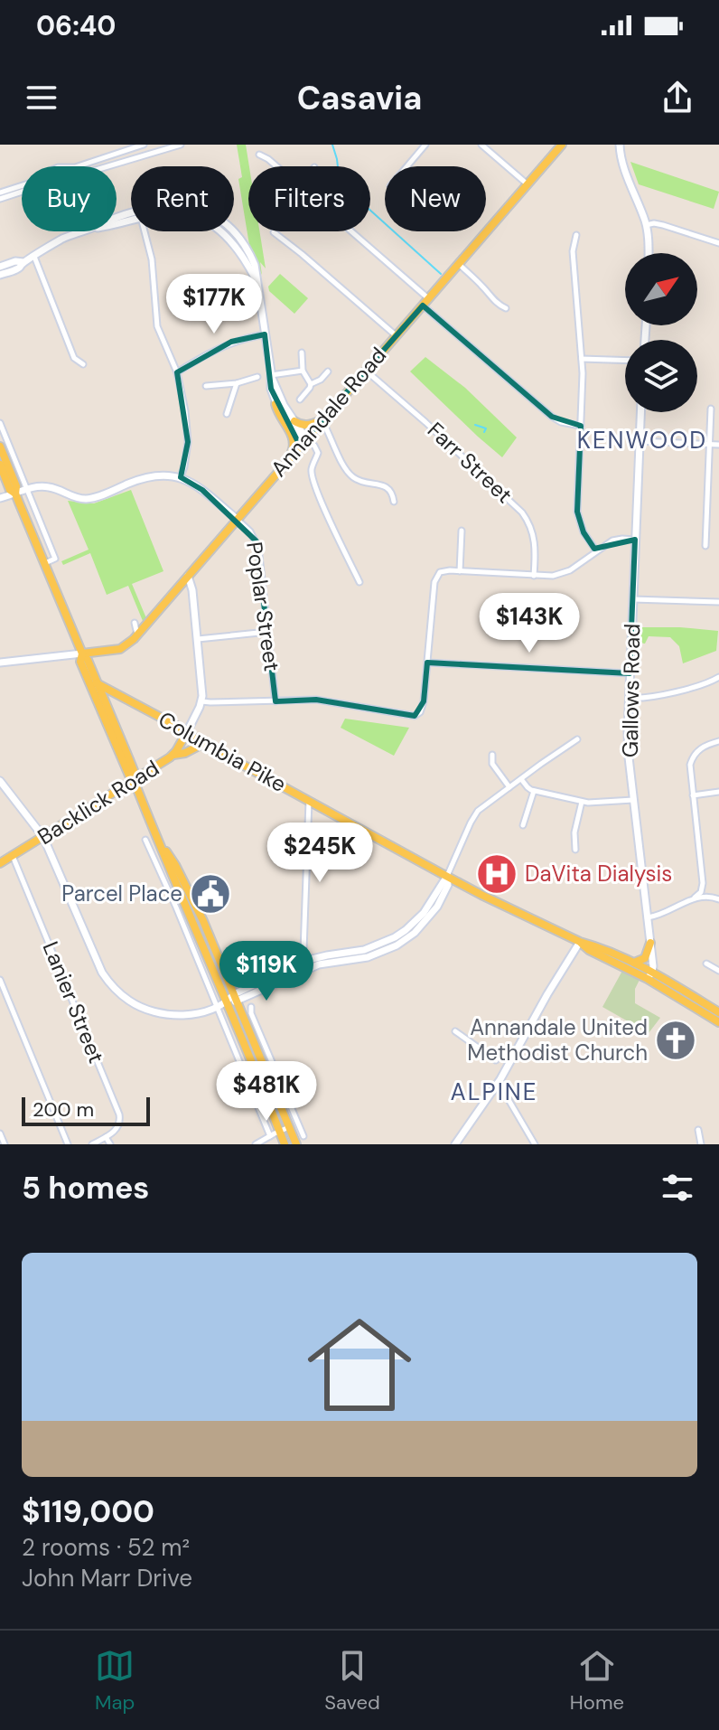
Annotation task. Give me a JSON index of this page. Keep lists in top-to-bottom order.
{
  "streets": {
    "main road": ["Annandale Road", "Columbia Pike", "Backlick Road"],
    "street": [
      "Farr Street",
      "Poplar Street",
      "Gallows Road",
      "Lanier Street"
    ]
  },
  "crossings": [
    ["Annandale Road", "Farr Street"],
    ["Annandale Road", "Poplar Street"],
    ["Gallows Road", "Columbia Pike"],
    ["Columbia Pike", "Backlick Road"],
    ["Backlick Road", "Lanier Street"]
  ],
  "districts": ["KENWOOD", "ALPINE"],
  "places": {
    "hospital": ["DaVita Dialysis"],
    "public building": ["Parcel Place"],
    "church": ["Annandale United Methodist Church"]
  },
  "scale_bar": "200 m",
  "north": "top right",
  "page": {
    "status": "06:40",
    "header": "Casavia",
    "chip": [
      "Buy",
      "Rent",
      "Filters",
      "New"
    ],
    "price": [
      "$177K",
      "$143K",
      "$245K",
      "$119K",
      "$481K"
    ],
    "scale": "200 m",
    "heading": "5 homes",
    "list": [
      {
        "name": "$119,000",
        "note": "2 rooms · 52 m² · John Marr Drive"
      }
    ],
    "tabs": ["Map", "Saved", "Home"]
  }
}
